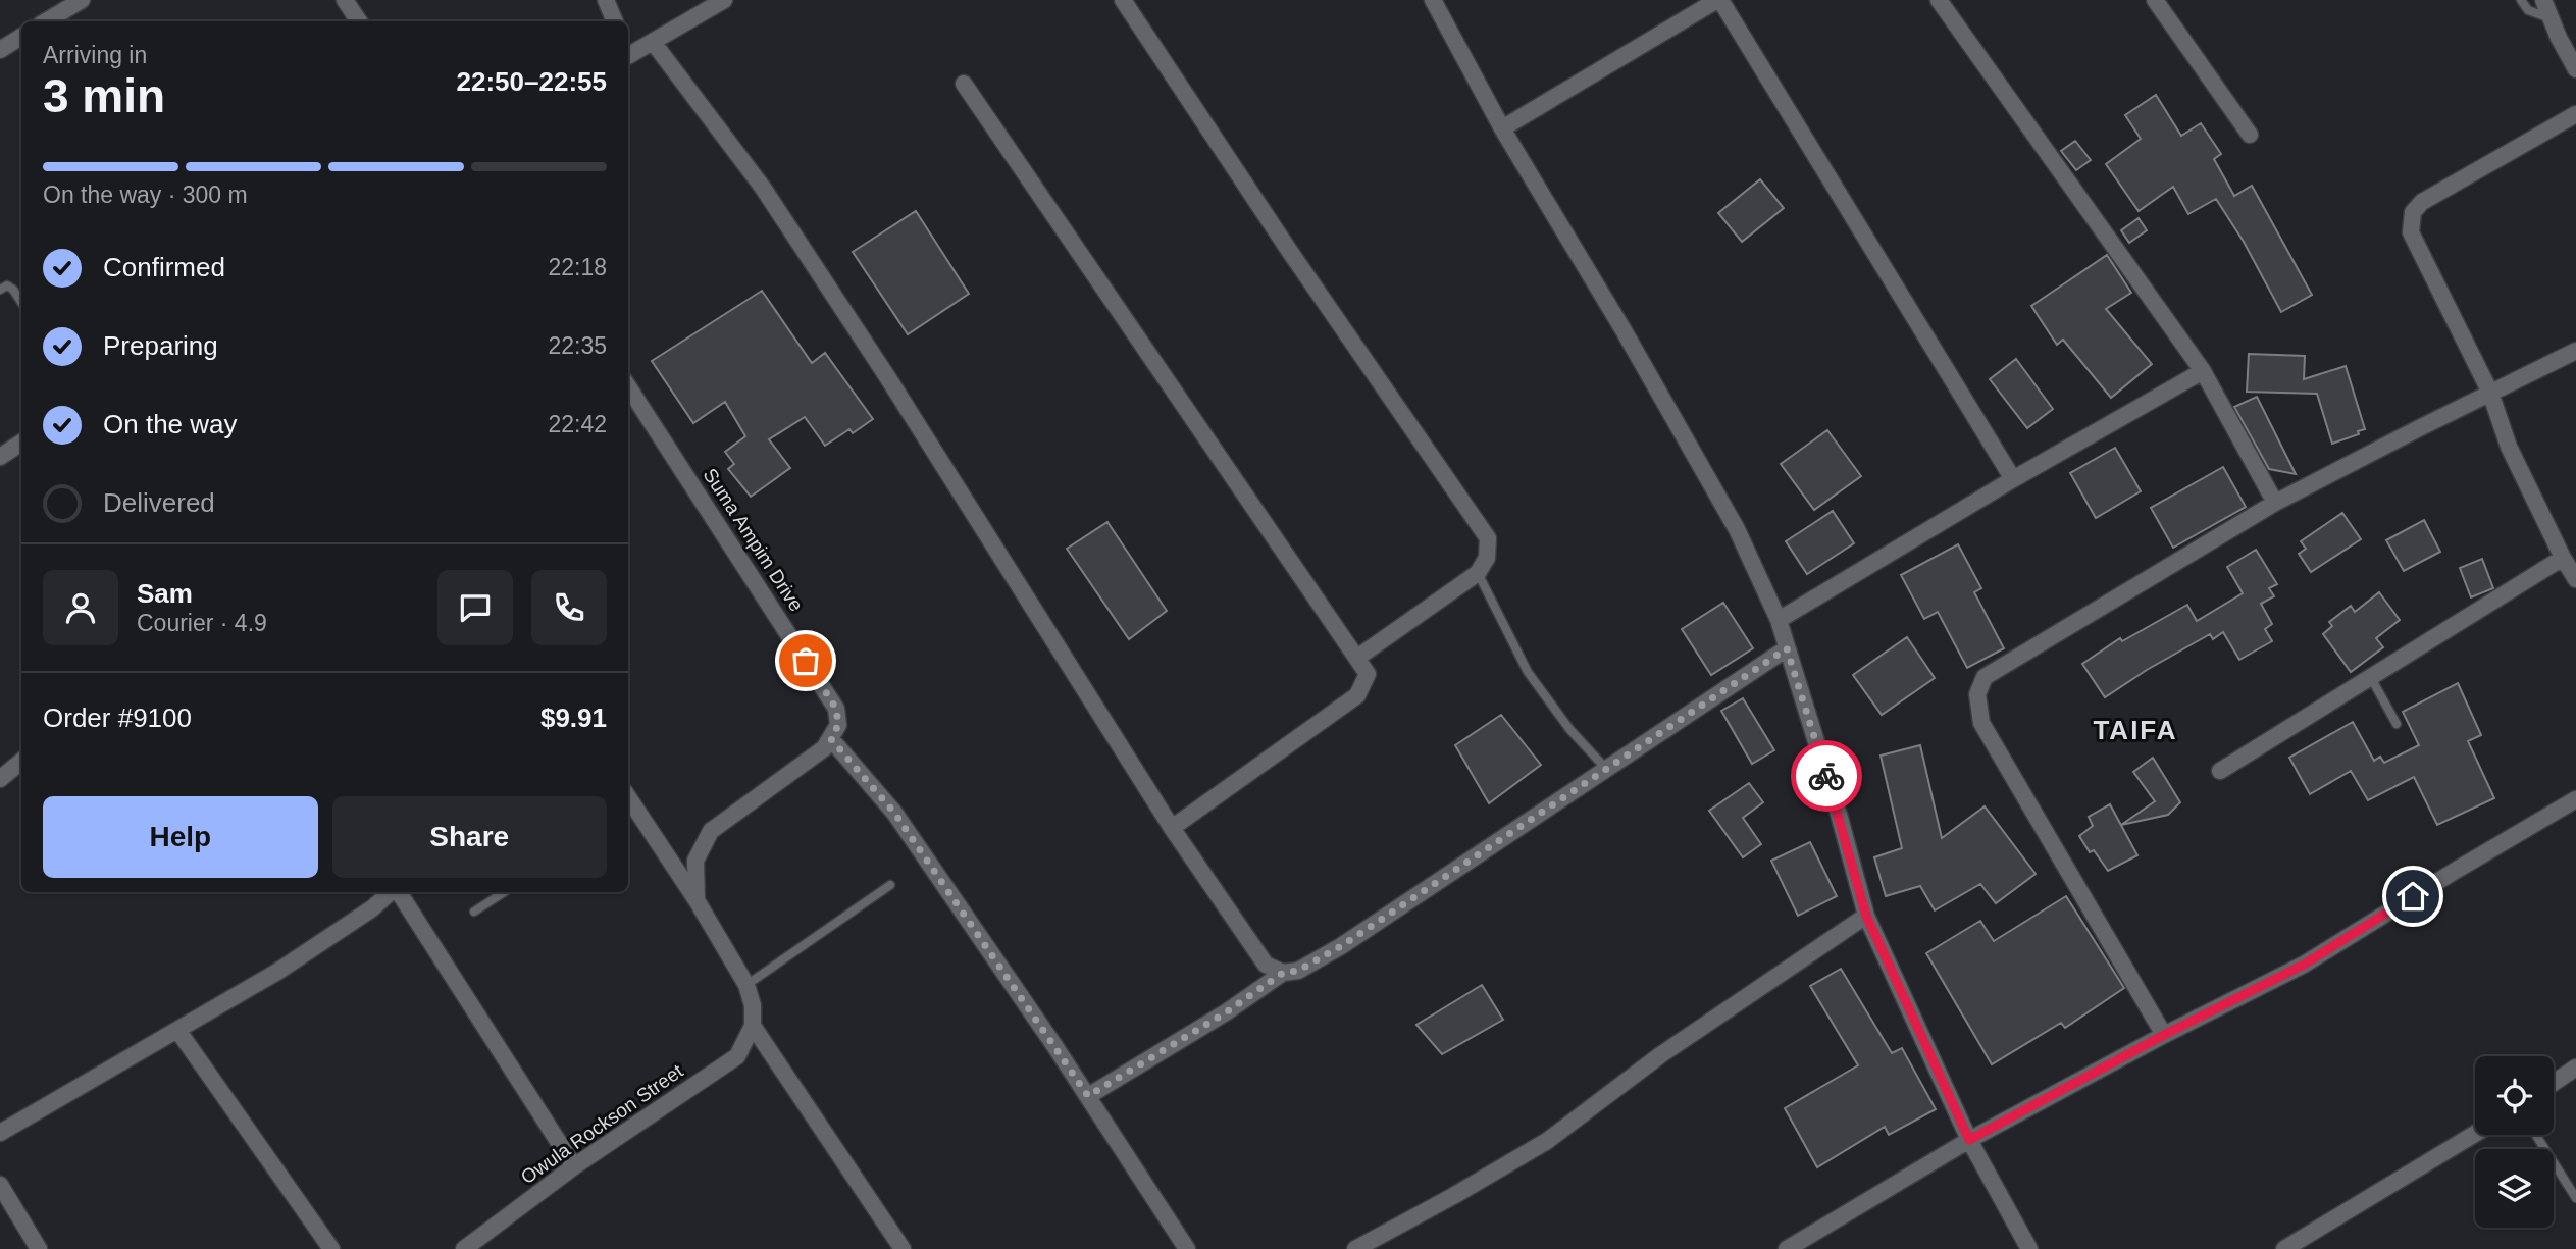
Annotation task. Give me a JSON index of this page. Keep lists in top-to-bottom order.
{
  "streets": {
    "street": ["Suma Ampim Drive", "Owula Rockson Street"]
  },
  "districts": ["TAIFA"],
  "page": {
    "heading": ["3 min", "Arriving in", "22:50–22:55"],
    "panel": [
      "Sam",
      "Courier · 4.9",
      "Order #9100",
      "$9.91"
    ],
    "bar": "On the way · 300 m",
    "list": [
      ["Confirmed", "22:18"],
      ["Preparing", "22:35"],
      ["On the way", "22:42"],
      "Delivered"
    ],
    "buttons": ["Help", "Share"]
  }
}
